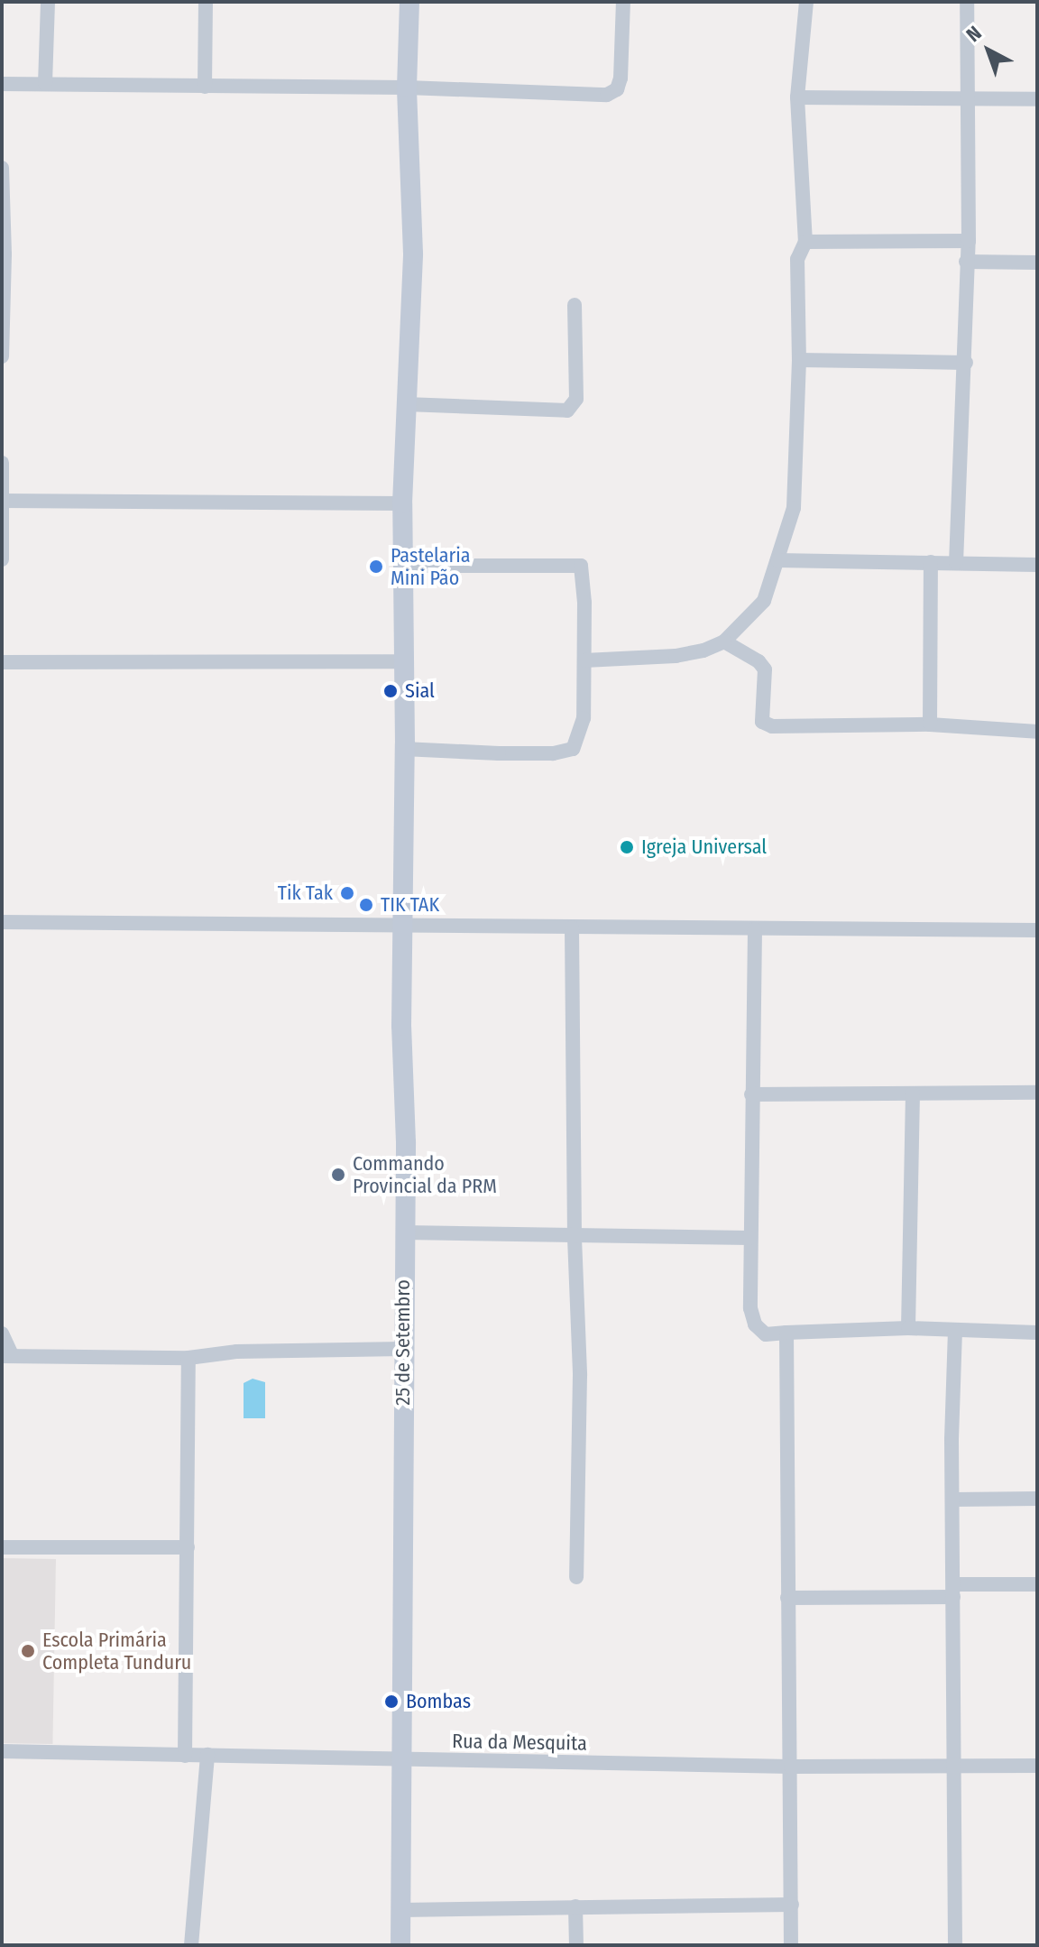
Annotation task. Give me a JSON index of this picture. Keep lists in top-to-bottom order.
{
  "streets": {
    "street": ["25 de Setembro", "Rua da Mesquita"]
  },
  "crossings": [
    ["25 de Setembro", "Rua da Mesquita"]
  ],
  "places": [
    "Pastelaria Mini Pão",
    "Sial",
    "Igreja Universal",
    "Tik Tak",
    "TIK TAK",
    "Commando Provincial da PRM",
    "Escola Primária Completa Tunduru",
    "Bombas"
  ],
  "north": "top left"
}
